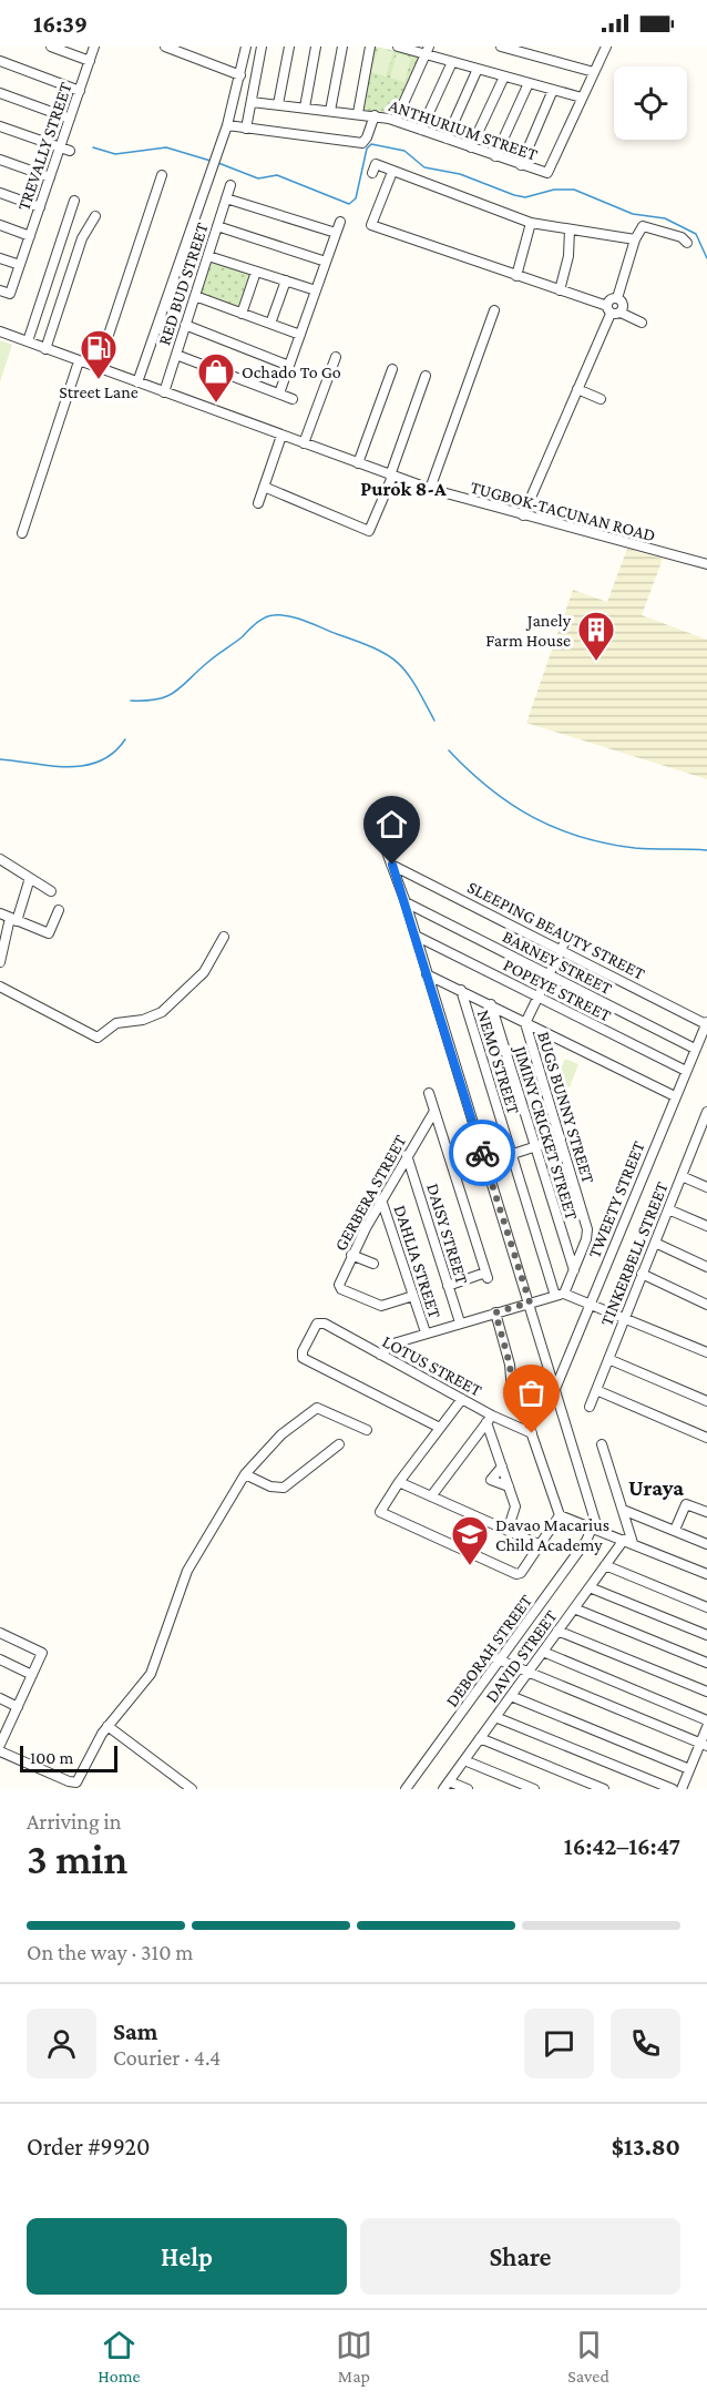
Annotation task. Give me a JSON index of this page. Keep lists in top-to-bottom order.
{
  "streets": {
    "street": [
      "ANTHURIUM STREET",
      "TREVALLY STREET",
      "RED BUD STREET",
      "TUGBOK-TACUNAN ROAD",
      "SLEEPING BEAUTY STREET",
      "BARNEY STREET",
      "POPEYE STREET",
      "NEMO STREET",
      "BUGS BUNNY STREET",
      "JIMINY CRICKET STREET",
      "GERBERA STREET",
      "TWEETY STREET",
      "DAISY STREET",
      "TINKERBELL STREET",
      "DAHLIA STREET",
      "LOTUS STREET",
      "DEBORAH STREET",
      "DAVID STREET"
    ]
  },
  "crossings": [
    ["RED BUD STREET", "TUGBOK-TACUNAN ROAD"],
    ["SLEEPING BEAUTY STREET", "BUGS BUNNY STREET"],
    ["SLEEPING BEAUTY STREET", "TWEETY STREET"],
    ["BARNEY STREET", "BUGS BUNNY STREET"],
    ["BARNEY STREET", "TWEETY STREET"],
    ["POPEYE STREET", "BUGS BUNNY STREET"],
    ["POPEYE STREET", "TWEETY STREET"],
    ["NEMO STREET", "BUGS BUNNY STREET"],
    ["BUGS BUNNY STREET", "JIMINY CRICKET STREET"],
    ["GERBERA STREET", "DAISY STREET"],
    ["GERBERA STREET", "DAHLIA STREET"]
  ],
  "districts": ["Purok 8-A", "Uraya"],
  "places": {
    "fuel station": ["Street Lane"],
    "shop": ["Ochado To Go"],
    "building": ["Janely Farm House"],
    "school or university": ["Davao Macarius Child Academy"]
  },
  "scale_bar": "100 m",
  "page": {
    "status": "16:39",
    "scale": "100 m",
    "heading": ["3 min", "Arriving in", "16:42–16:47"],
    "panel": [
      "Sam",
      "Courier · 4.4",
      "Order #9920",
      "$13.80"
    ],
    "bar": "On the way · 310 m",
    "buttons": ["Help", "Share"],
    "tabs": ["Home", "Map", "Saved"]
  }
}
